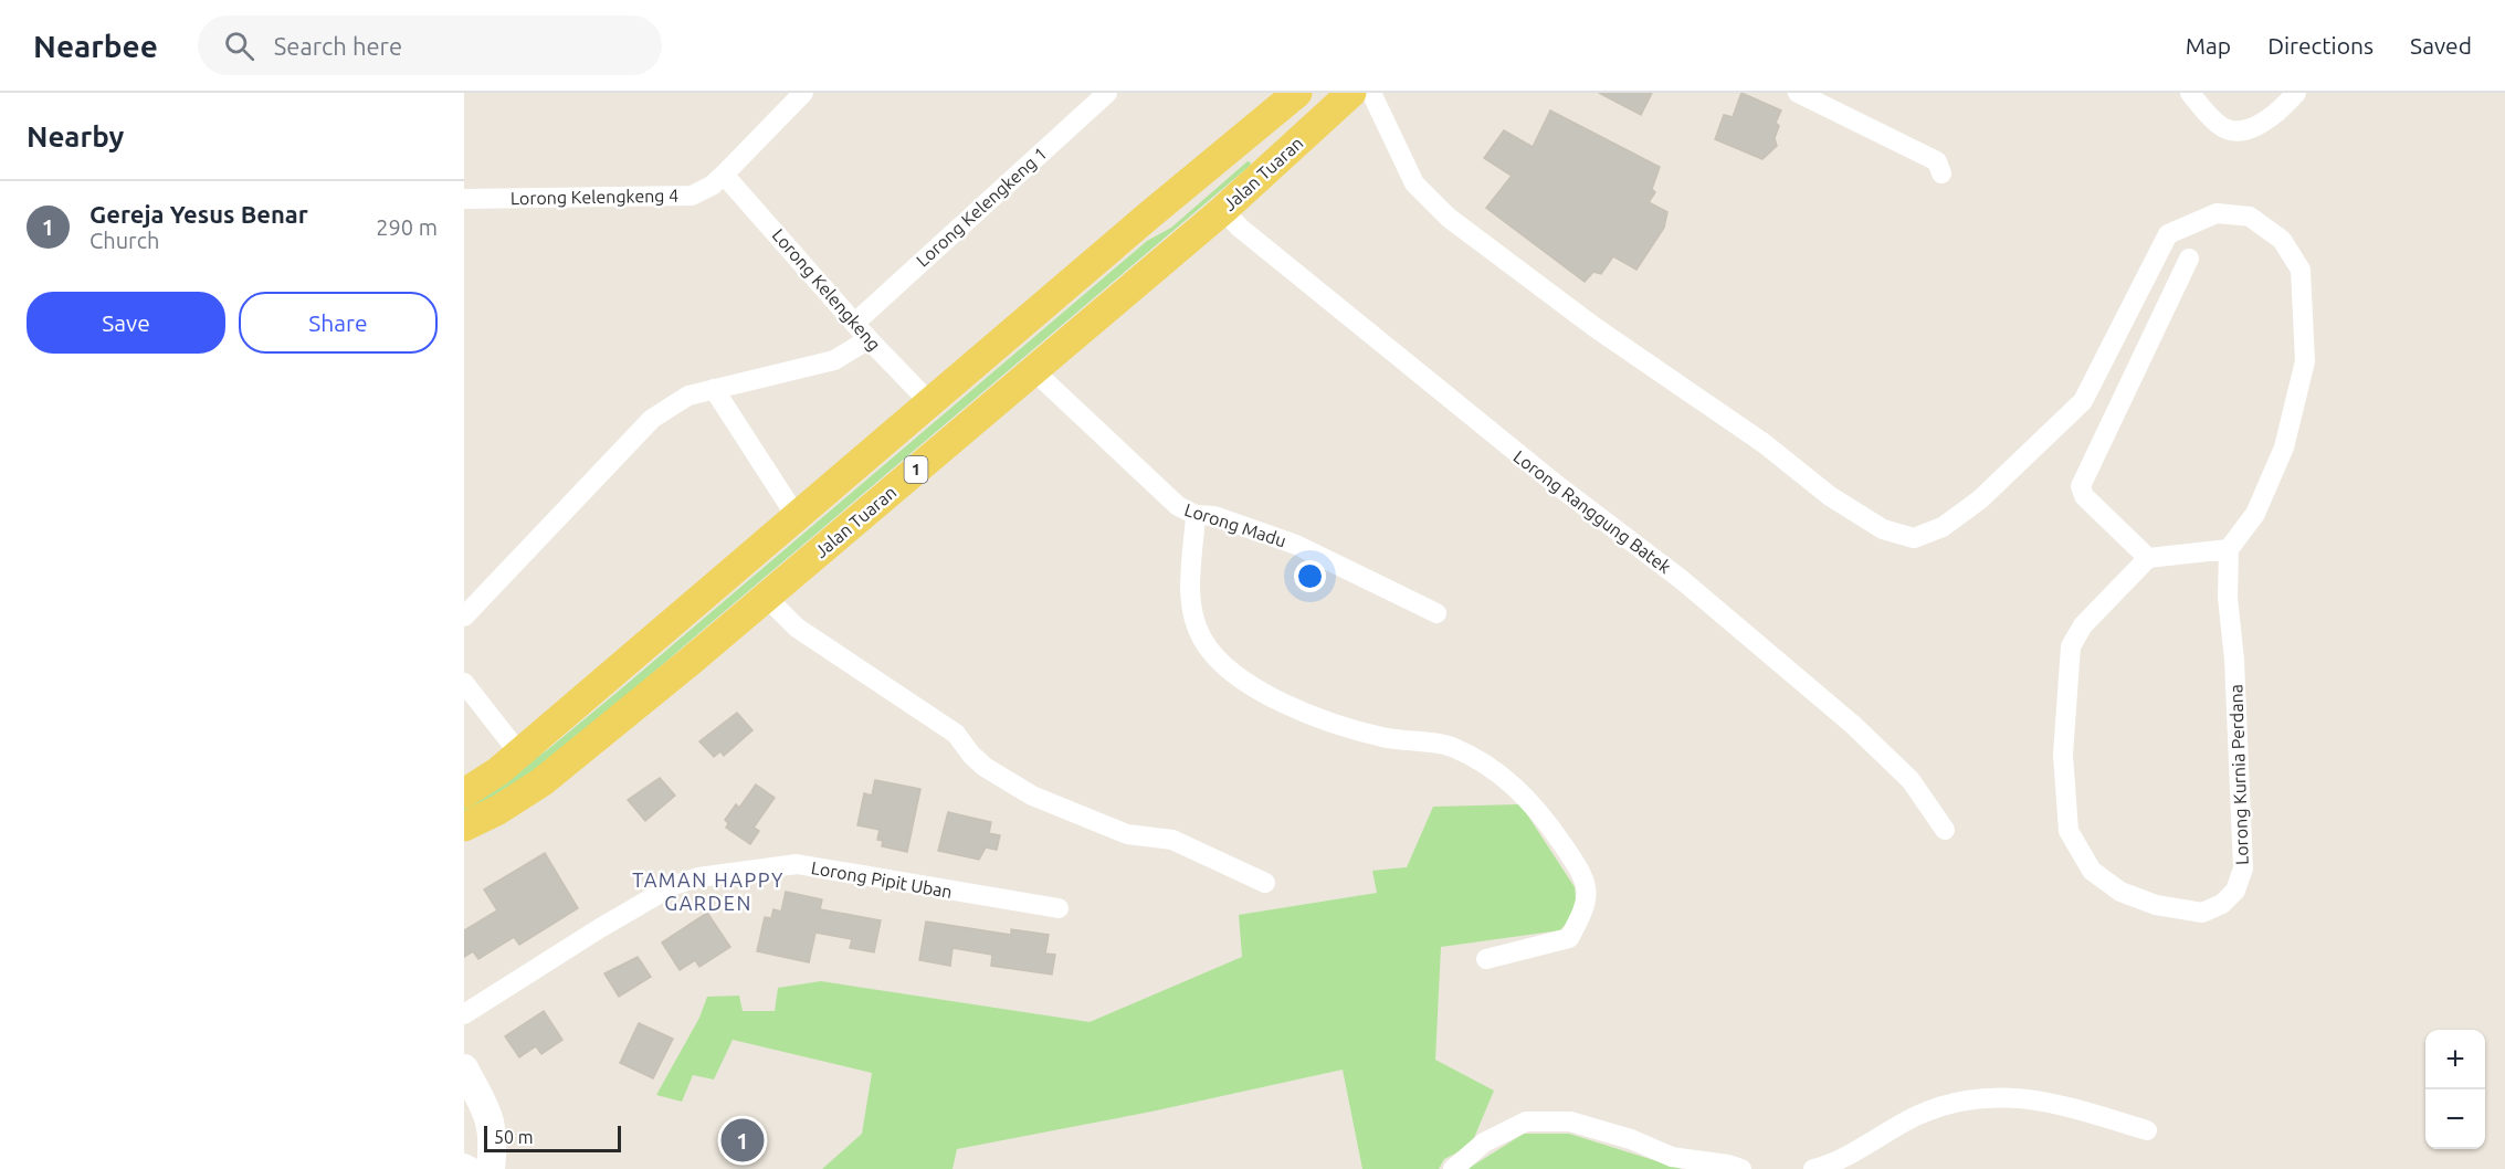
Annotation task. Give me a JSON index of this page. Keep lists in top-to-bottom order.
{
  "streets": {
    "main road": ["Jalan Tuaran", "1"],
    "street": [
      "Lorong Kelengkeng 4",
      "Lorong Kelengkeng 1",
      "Lorong Kelengkeng",
      "Lorong Ranggung Batek",
      "Lorong Madu",
      "Lorong Kurnia Perdana",
      "Lorong Pipit Uban"
    ]
  },
  "crossings": [
    ["Jalan Tuaran", "Lorong Ranggung Batek"],
    ["Jalan Tuaran", "Lorong Madu"],
    ["Lorong Kelengkeng 4", "Lorong Kelengkeng"],
    ["Lorong Kelengkeng 1", "Lorong Kelengkeng"],
    ["Lorong Kelengkeng", "1"]
  ],
  "districts": ["TAMAN HAPPY GARDEN"],
  "scale_bar": "50 m",
  "page": {
    "header": "Nearbee",
    "search": "Search here",
    "nav": ["Map", "Directions", "Saved"],
    "heading": "Nearby",
    "list": [
      {
        "mark": "1",
        "name": "Gereja Yesus Benar",
        "note": "Church",
        "value": "290 m"
      }
    ],
    "buttons": ["Save", "Share"],
    "map_buttons": ["+", "−"],
    "pins": "1",
    "scale": "50 m"
  }
}
